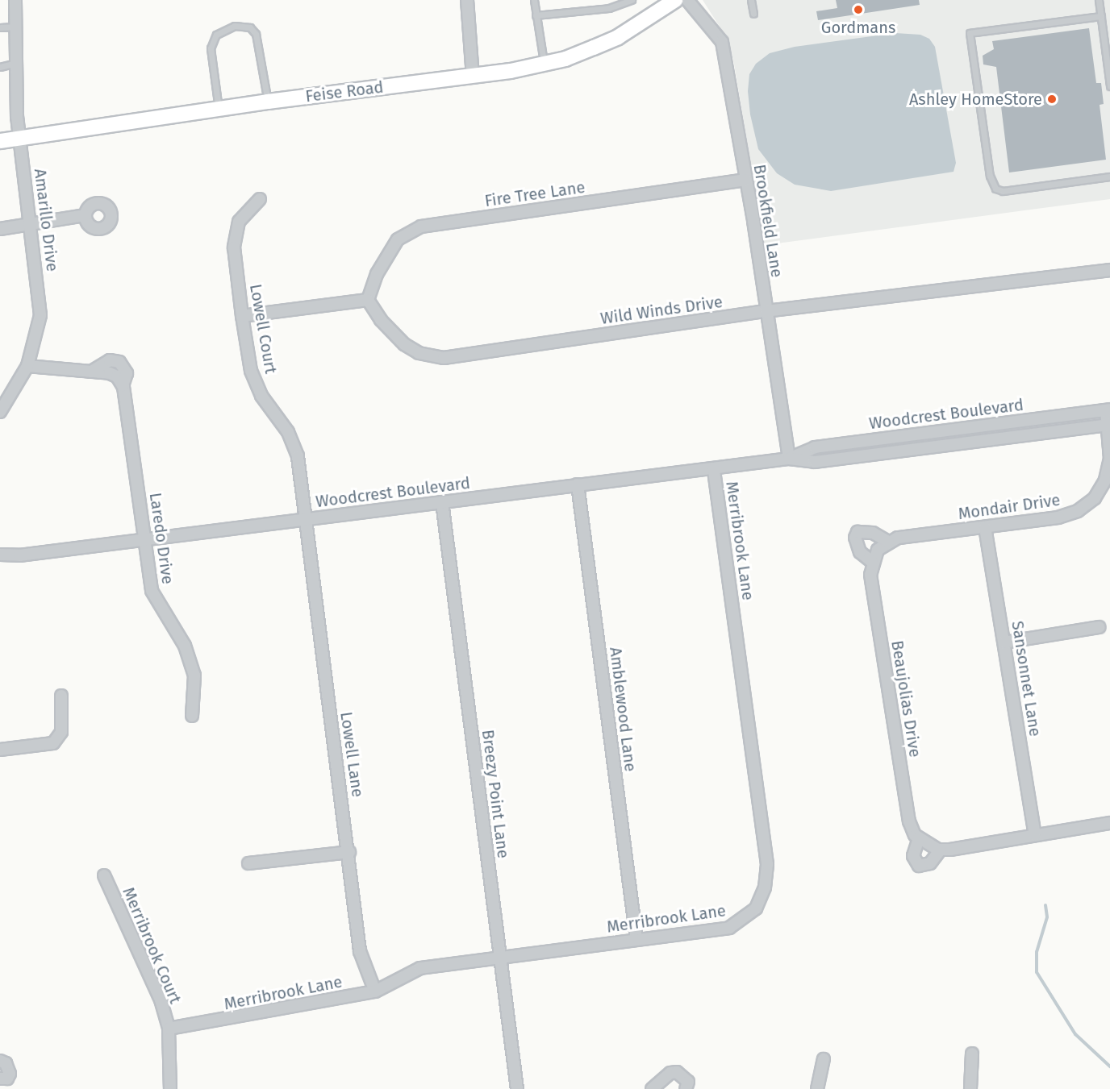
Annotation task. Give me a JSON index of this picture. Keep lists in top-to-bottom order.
{
  "streets": {
    "main road": ["Feise Road"],
    "street": [
      "Fire Tree Lane",
      "Amarillo Drive",
      "Brookfield Lane",
      "Wild Winds Drive",
      "Lowell Court",
      "Woodcrest Boulevard",
      "Mondair Drive",
      "Laredo Drive",
      "Merribrook Lane",
      "Sansonnet Lane",
      "Beaujolias Drive",
      "Amblewood Lane",
      "Lowell Lane",
      "Breezy Point Lane",
      "Merribrook Court"
    ]
  },
  "crossings": [
    ["Feise Road", "Amarillo Drive"],
    ["Fire Tree Lane", "Brookfield Lane"],
    ["Fire Tree Lane", "Wild Winds Drive"],
    ["Amarillo Drive", "Laredo Drive"],
    ["Brookfield Lane", "Wild Winds Drive"],
    ["Brookfield Lane", "Woodcrest Boulevard"],
    ["Lowell Court", "Woodcrest Boulevard"],
    ["Lowell Court", "Lowell Lane"],
    ["Woodcrest Boulevard", "Mondair Drive"],
    ["Woodcrest Boulevard", "Laredo Drive"],
    ["Woodcrest Boulevard", "Merribrook Lane"],
    ["Woodcrest Boulevard", "Amblewood Lane"],
    ["Woodcrest Boulevard", "Lowell Lane"],
    ["Woodcrest Boulevard", "Breezy Point Lane"],
    ["Mondair Drive", "Sansonnet Lane"],
    ["Merribrook Lane", "Amblewood Lane"],
    ["Merribrook Lane", "Lowell Lane"],
    ["Merribrook Lane", "Breezy Point Lane"],
    ["Merribrook Lane", "Merribrook Court"]
  ],
  "places": ["Gordmans", "Ashley HomeStore"]
}
